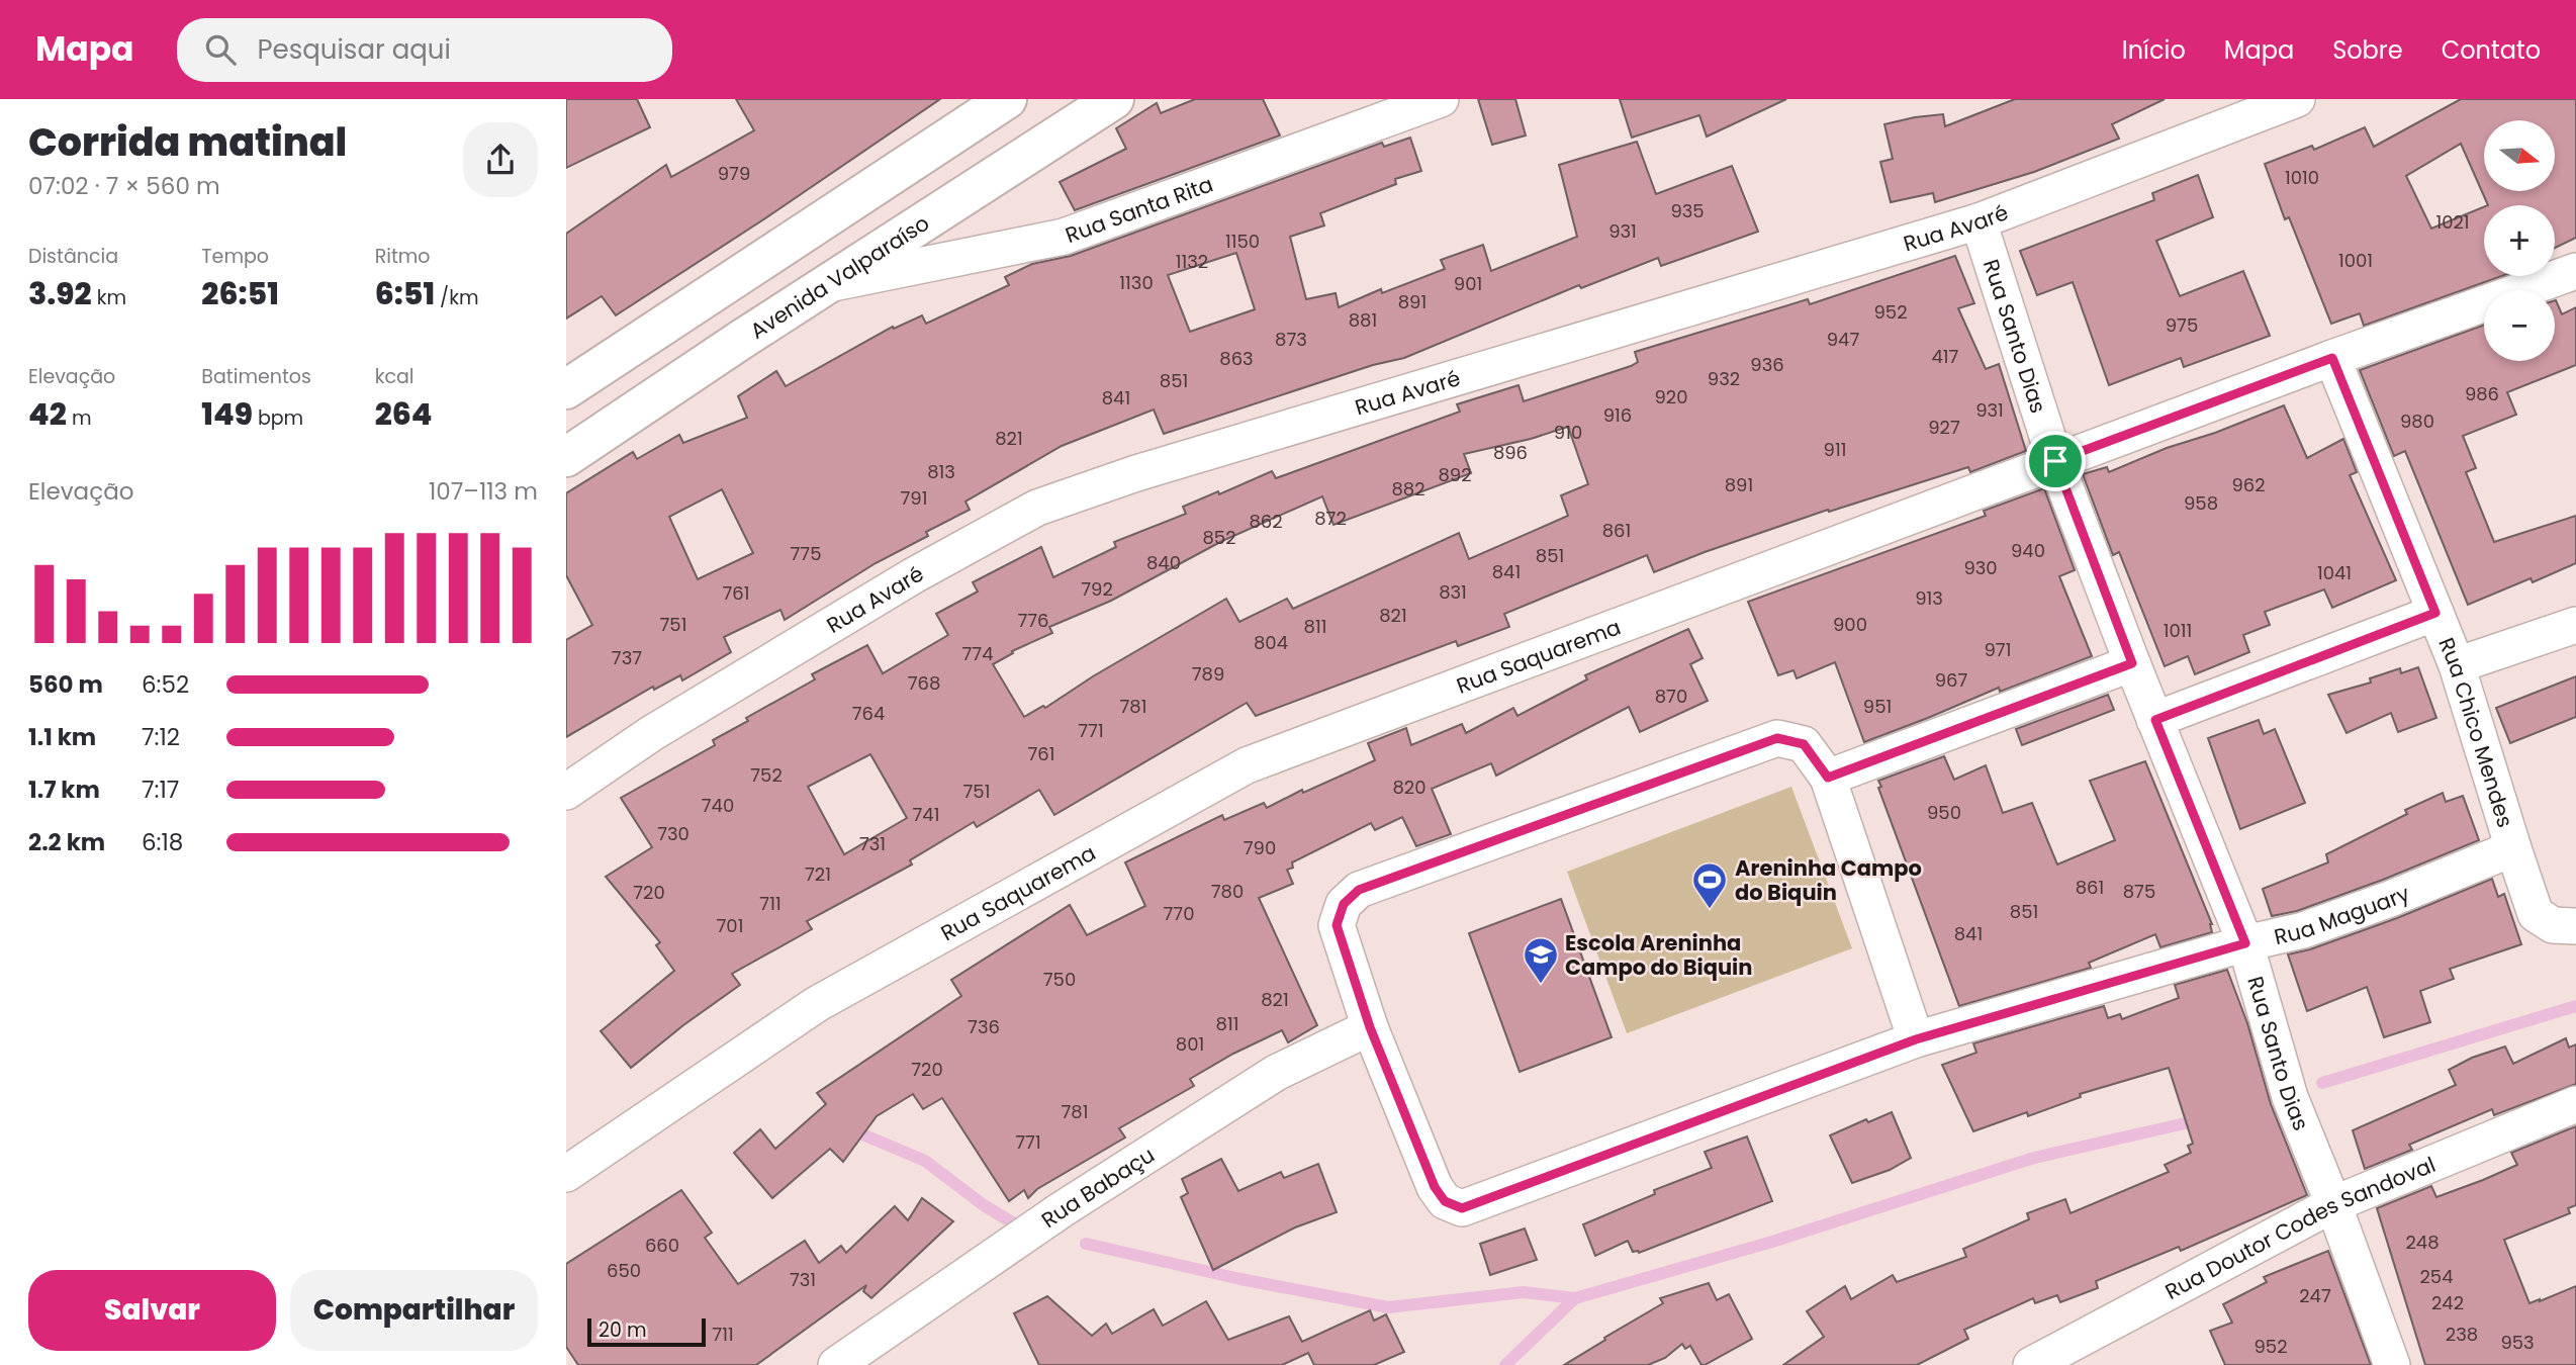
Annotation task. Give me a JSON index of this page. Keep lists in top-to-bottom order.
{
  "streets": {
    "main road": ["Avenida Valparaíso"],
    "street": [
      "Rua Santa Rita",
      "Rua Avaré",
      "Rua Santo Dias",
      "Rua Saquarema",
      "Rua Chico Mendes",
      "Rua Maguary",
      "Rua Babaçu",
      "Rua Doutor Codes Sandoval"
    ]
  },
  "crossings": [
    ["Rua Santa Rita", "Avenida Valparaíso"],
    ["Rua Avaré", "Rua Santo Dias"],
    ["Rua Santo Dias", "Rua Saquarema"],
    ["Rua Santo Dias", "Rua Maguary"],
    ["Rua Santo Dias", "Rua Doutor Codes Sandoval"],
    ["Rua Saquarema", "Rua Chico Mendes"],
    ["Rua Chico Mendes", "Rua Maguary"],
    ["Rua Maguary", "Rua Babaçu"]
  ],
  "places": {
    "sports": ["Areninha Campo do Biquin"],
    "school or university": ["Escola Areninha Campo do Biquin"]
  },
  "house_numbers": [
    "979",
    "1010",
    "935",
    "1021",
    "931",
    "1150",
    "1001",
    "1132",
    "1130",
    "901",
    "891",
    "952",
    "881",
    "975",
    "873",
    "947",
    "417",
    "863",
    "936",
    "932",
    "851",
    "986",
    "920",
    "841",
    "931",
    "916",
    "980",
    "927",
    "910",
    "821",
    "911",
    "896",
    "813",
    "892",
    "891",
    "962",
    "882",
    "791",
    "958",
    "872",
    "862",
    "861",
    "852",
    "940",
    "775",
    "851",
    "840",
    "930",
    "841",
    "1041",
    "792",
    "831",
    "761",
    "913",
    "821",
    "776",
    "751",
    "900",
    "811",
    "1011",
    "804",
    "971",
    "774",
    "737",
    "789",
    "967",
    "768",
    "870",
    "781",
    "951",
    "764",
    "771",
    "761",
    "752",
    "820",
    "751",
    "740",
    "950",
    "741",
    "730",
    "731",
    "790",
    "721",
    "861",
    "780",
    "875",
    "720",
    "711",
    "851",
    "770",
    "701",
    "841",
    "750",
    "821",
    "811",
    "736",
    "801",
    "720",
    "781",
    "771",
    "248",
    "660",
    "650",
    "254",
    "731",
    "247",
    "242",
    "711",
    "238",
    "953",
    "952"
  ],
  "scale_bar": "20 m",
  "north": "right",
  "page": {
    "header": "Mapa",
    "search": "Pesquisar aqui",
    "nav": [
      "Início",
      "Mapa",
      "Sobre",
      "Contato"
    ],
    "heading": ["Corrida matinal", "07:02 · 7 × 560 m"],
    "map_buttons": ["+", "−"],
    "stats": [
      ["Distância", "3.92 km"],
      ["Tempo", "26:51"],
      ["Ritmo", "6:51 /km"],
      ["Elevação", "42 m"],
      ["Batimentos", "149 bpm"],
      ["kcal", "264"]
    ],
    "chart": ["Elevação", "107–113 m"],
    "list": [
      {
        "name": "560 m",
        "note": "6:52"
      },
      {
        "name": "1.1 km",
        "note": "7:12"
      },
      {
        "name": "1.7 km",
        "note": "7:17"
      },
      {
        "name": "2.2 km",
        "note": "6:18"
      }
    ],
    "buttons": ["Salvar", "Compartilhar"],
    "scale": "20 m"
  }
}
